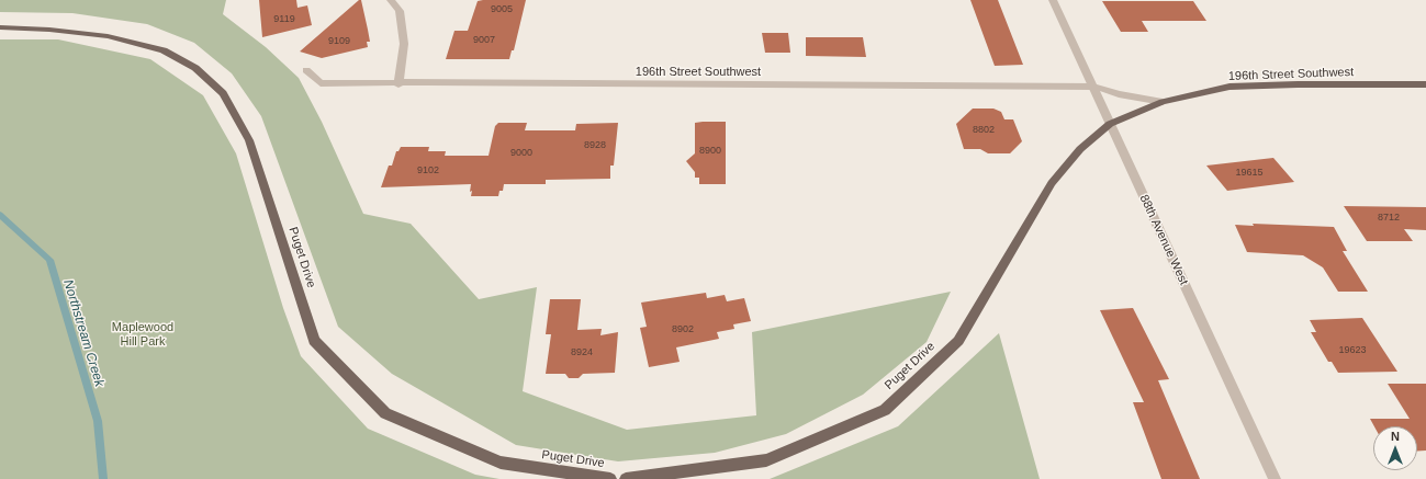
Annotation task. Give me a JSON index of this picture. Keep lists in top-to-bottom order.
{
  "streets": {
    "main road": ["196th Street Southwest", "Puget Drive"],
    "street": ["88th Avenue West"]
  },
  "crossings": [
    ["196th Street Southwest", "88th Avenue West"],
    ["196th Street Southwest", "Puget Drive"],
    ["88th Avenue West", "Puget Drive"]
  ],
  "water": ["Northstream Creek"],
  "parks": ["Maplewood Hill Park"],
  "house_numbers": [
    "9005",
    "9119",
    "9007",
    "9109",
    "8802",
    "8928",
    "8900",
    "9000",
    "9102",
    "19615",
    "8712",
    "8902",
    "19623",
    "8924"
  ],
  "north": "top"
}
